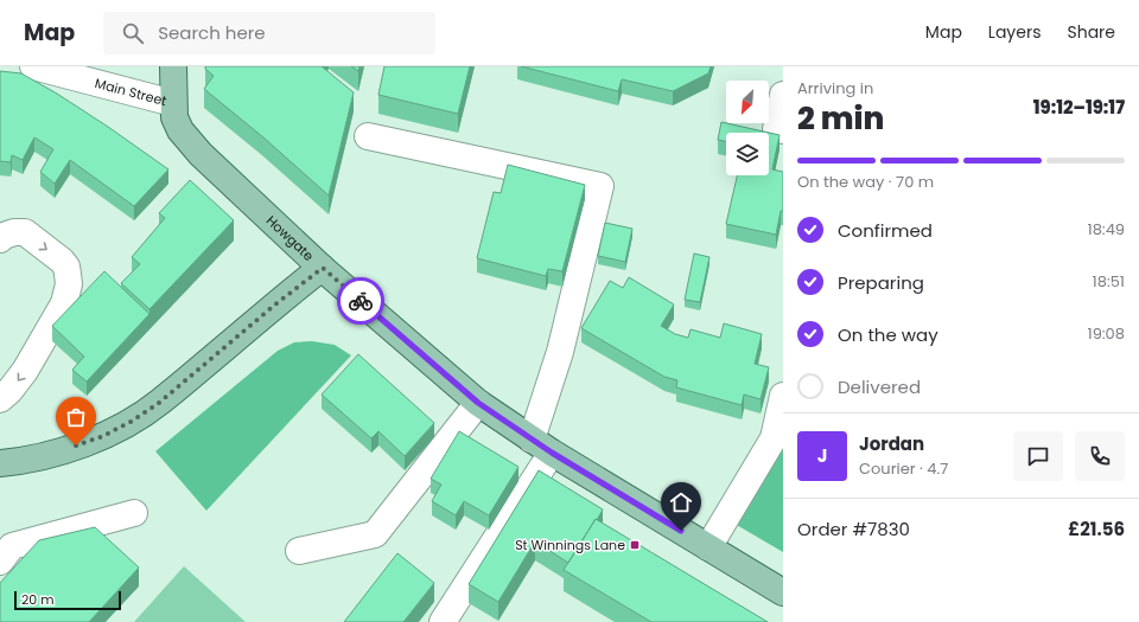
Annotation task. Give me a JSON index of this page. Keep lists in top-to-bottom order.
{
  "streets": {
    "main road": ["Howgate"],
    "street": ["Main Street"]
  },
  "crossings": [
    ["Main Street", "Howgate"]
  ],
  "places": {
    "transit": ["St Winnings Lane"]
  },
  "scale_bar": "20 m",
  "north": "bottom left",
  "page": {
    "header": "Map",
    "search": "Search here",
    "nav": ["Map", "Layers", "Share"],
    "heading": ["2 min", "Arriving in", "19:12–19:17"],
    "panel": [
      "Jordan",
      "Courier · 4.7",
      "Order #7830",
      "£21.56"
    ],
    "bar": "On the way · 70 m",
    "list": [
      ["Confirmed", "18:49"],
      ["Preparing", "18:51"],
      ["On the way", "19:08"],
      "Delivered"
    ],
    "round": "J",
    "scale": "20 m"
  }
}
